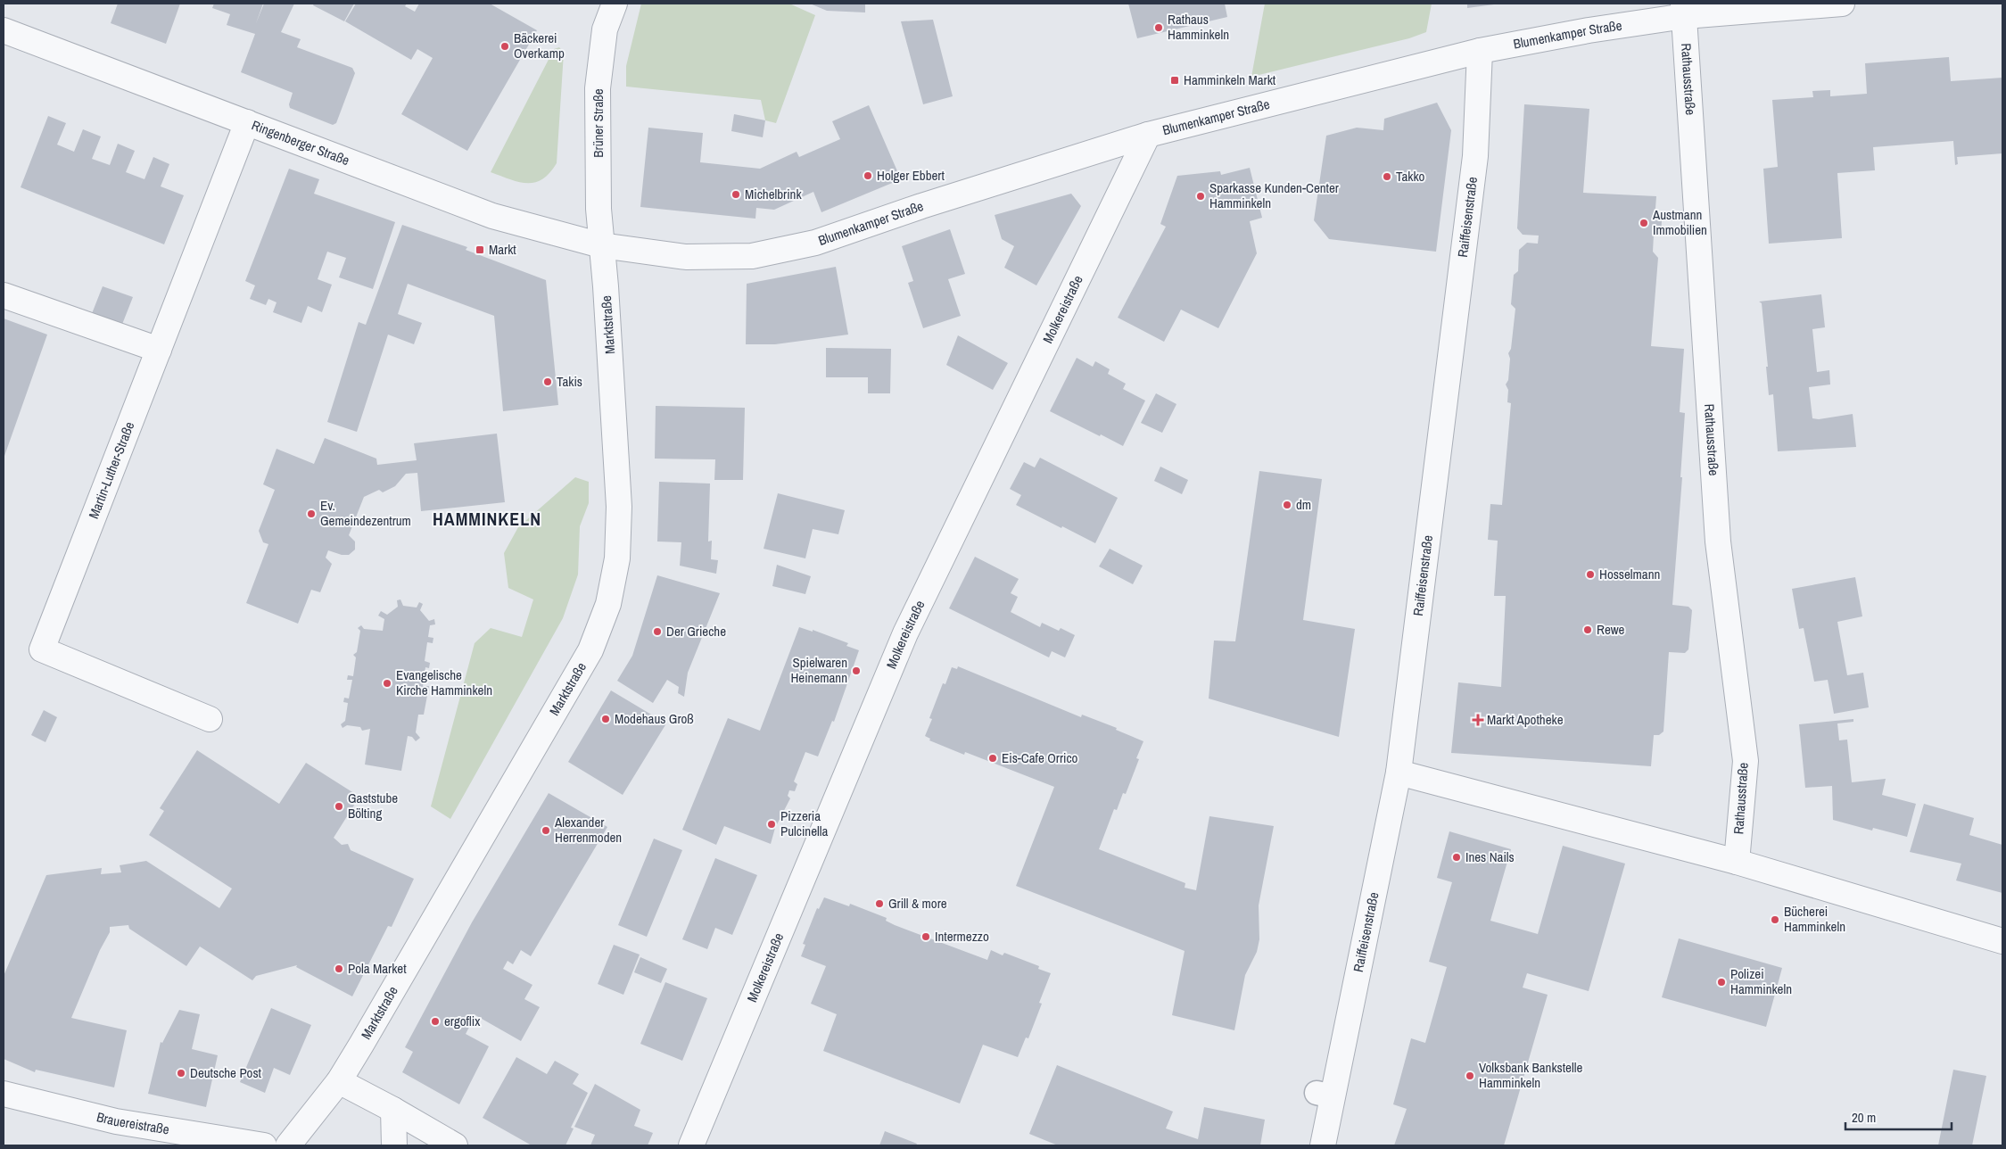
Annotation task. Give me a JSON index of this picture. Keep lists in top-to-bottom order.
{
  "streets": {
    "street": [
      "Blumenkamper Straße",
      "Rathausstraße",
      "Brüner Straße",
      "Ringenberger Straße",
      "Raiffeisenstraße",
      "Molkereistraße",
      "Marktstraße",
      "Martin-Luther-Straße",
      "Brauereistraße"
    ]
  },
  "crossings": [
    ["Blumenkamper Straße", "Rathausstraße"],
    ["Blumenkamper Straße", "Brüner Straße"],
    ["Blumenkamper Straße", "Ringenberger Straße"],
    ["Blumenkamper Straße", "Raiffeisenstraße"],
    ["Blumenkamper Straße", "Molkereistraße"],
    ["Blumenkamper Straße", "Marktstraße"],
    ["Brüner Straße", "Ringenberger Straße"],
    ["Brüner Straße", "Marktstraße"],
    ["Ringenberger Straße", "Marktstraße"],
    ["Ringenberger Straße", "Martin-Luther-Straße"]
  ],
  "districts": ["HAMMINKELN"],
  "places": {
    "other": [
      "Rathaus Hamminkeln",
      "Bäckerei Overkamp",
      "Holger Ebbert",
      "Takko",
      "Michelbrink",
      "Sparkasse Kunden-Center Hamminkeln",
      "Austmann Immobilien",
      "Takis",
      "dm",
      "Ev. Gemeindezentrum",
      "Hosselmann",
      "Rewe",
      "Der Grieche",
      "Spielwaren Heinemann",
      "Evangelische Kirche Hamminkeln",
      "Modehaus Groß",
      "Eis-Cafe Orrico",
      "Gaststube Bölting",
      "Pizzeria Pulcinella",
      "Alexander Herrenmoden",
      "Ines Nails",
      "Grill & more",
      "Bücherei Hamminkeln",
      "Intermezzo",
      "Pola Market",
      "Polizei Hamminkeln",
      "ergoflix",
      "Deutsche Post",
      "Volksbank Bankstelle Hamminkeln"
    ],
    "transit": ["Hamminkeln Markt", "Markt"],
    "health": ["Markt Apotheke"]
  },
  "scale_bar": "20 m"
}
